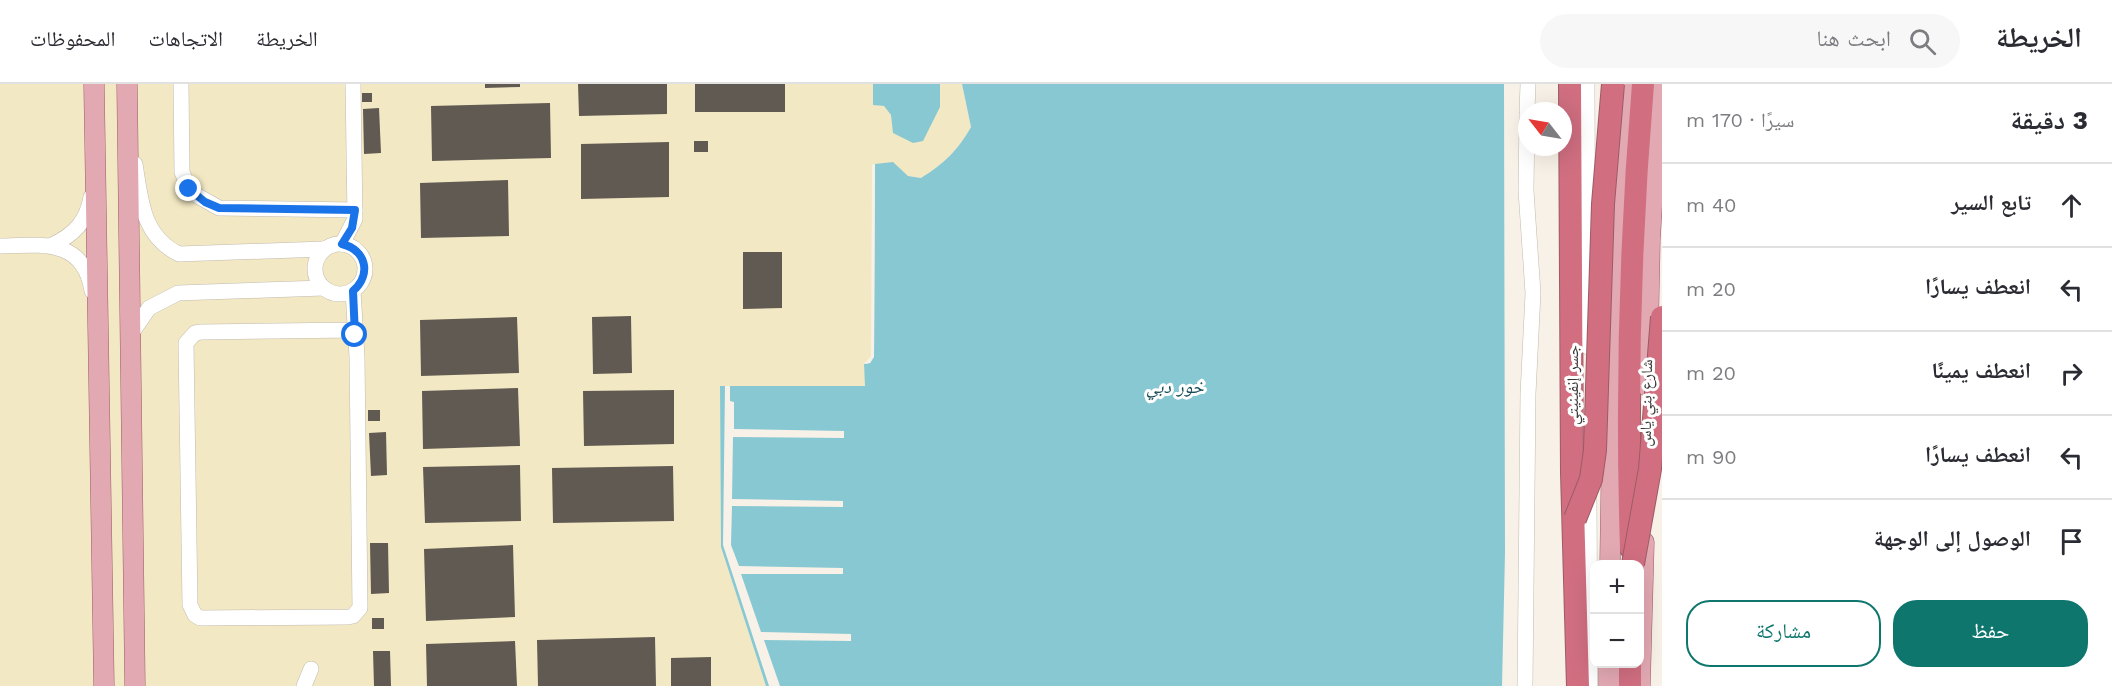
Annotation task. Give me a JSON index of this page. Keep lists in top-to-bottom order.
{
  "streets": {
    "highway": ["جسر إنفينيتي"],
    "main road": ["شارع بني ياس"]
  },
  "water": ["خور دبي"],
  "north": "top left",
  "page": {
    "header": "الخريطة",
    "search": "ابحث هنا",
    "nav": ["الخريطة", "الاتجاهات", "المحفوظات"],
    "heading": ["3 دقيقة", "سيرًا · 170 m"],
    "list": [
      ["تابع السير", "40 m"],
      ["انعطف يسارًا", "20 m"],
      ["انعطف يمينًا", "20 m"],
      ["انعطف يسارًا", "90 m"],
      "الوصول إلى الوجهة"
    ],
    "map_buttons": ["+", "−"],
    "buttons": ["حفظ", "مشاركة"]
  }
}
